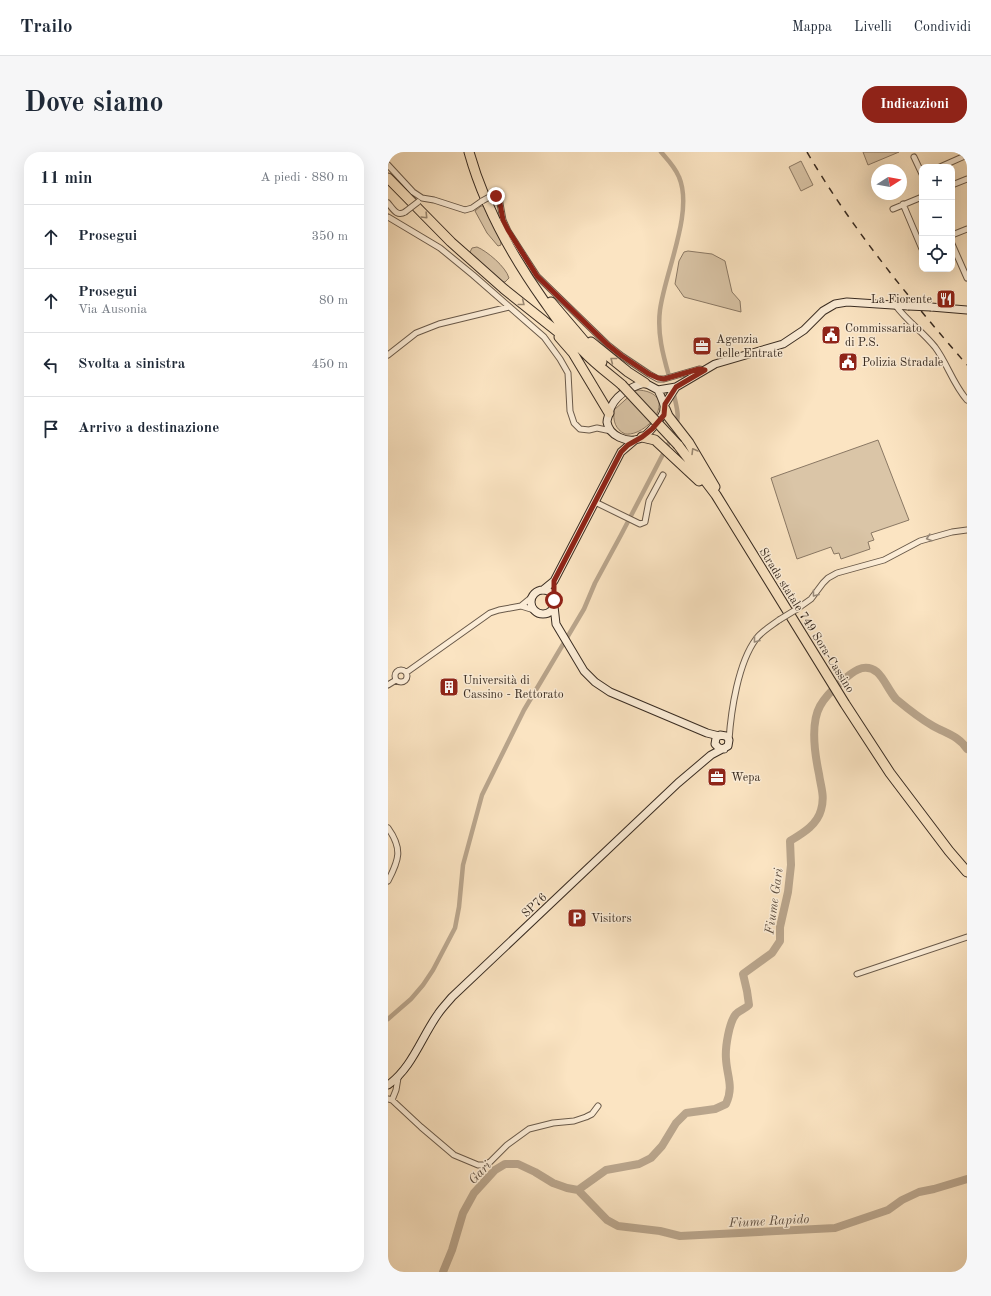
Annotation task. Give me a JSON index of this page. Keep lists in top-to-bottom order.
{
  "streets": {
    "highway": ["Strada statale 749 Sora-Cassino"],
    "street": ["SP76"]
  },
  "water": ["Fiume Gari", "Gari", "Fiume Rapido"],
  "places": {
    "restaurant": ["La Fiorente"],
    "public building": ["Commissariato di P.S.", "Polizia Stradale"],
    "office": ["Agenzia delle Entrate", "Wepa"],
    "building": ["Università di Cassino - Rettorato"],
    "parking": ["Visitors"]
  },
  "north": "right",
  "page": {
    "header": "Trailo",
    "nav": ["Mappa", "Livelli", "Condividi"],
    "buttons": "Indicazioni",
    "title": "Dove siamo",
    "heading": ["11 min", "A piedi · 880 m"],
    "map_buttons": ["+", "−"],
    "list": [
      ["Prosegui", "350 m"],
      ["Prosegui", "Via Ausonia", "80 m"],
      ["Svolta a sinistra", "450 m"],
      "Arrivo a destinazione"
    ]
  }
}
